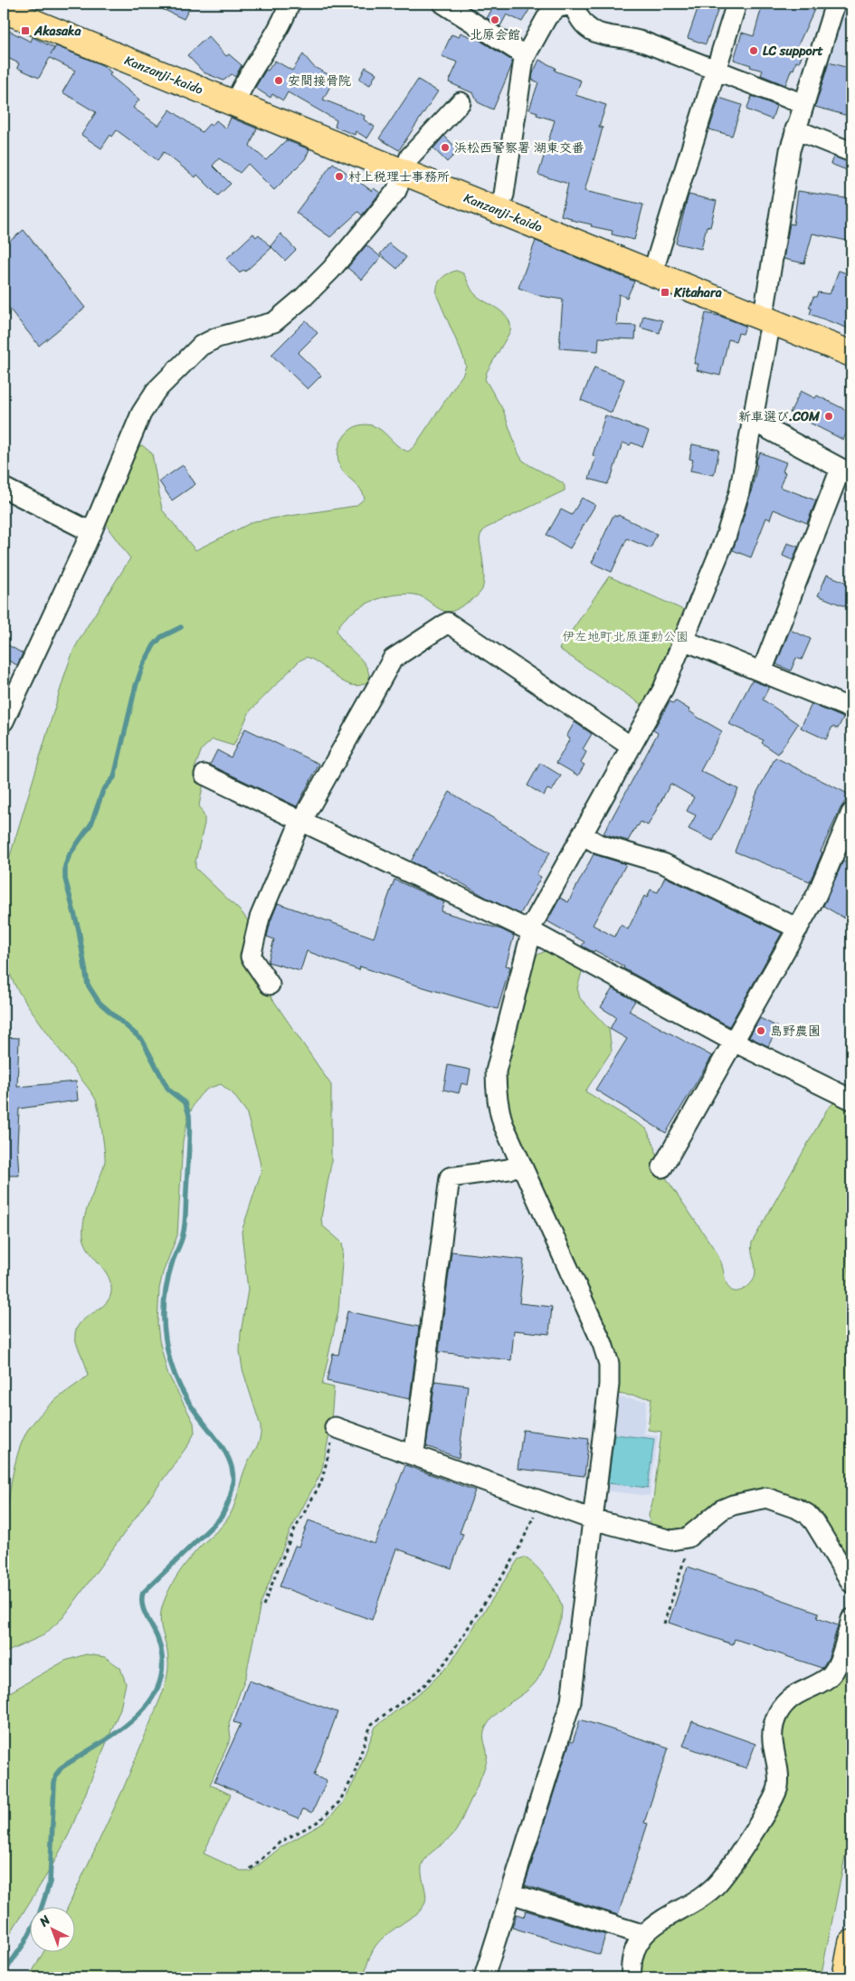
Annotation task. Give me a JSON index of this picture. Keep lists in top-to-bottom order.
{
  "streets": {
    "main road": ["Kanzanji-kaido"]
  },
  "parks": ["伊左地町北原運動公園"],
  "places": {
    "other": [
      "北原会館",
      "LC support",
      "安間接骨院",
      "浜松西警察署 湖東交番",
      "村上税理士事務所",
      "新車選び.COM",
      "島野農園"
    ],
    "transit": ["Akasaka", "Kitahara"]
  },
  "north": "top left"
}
